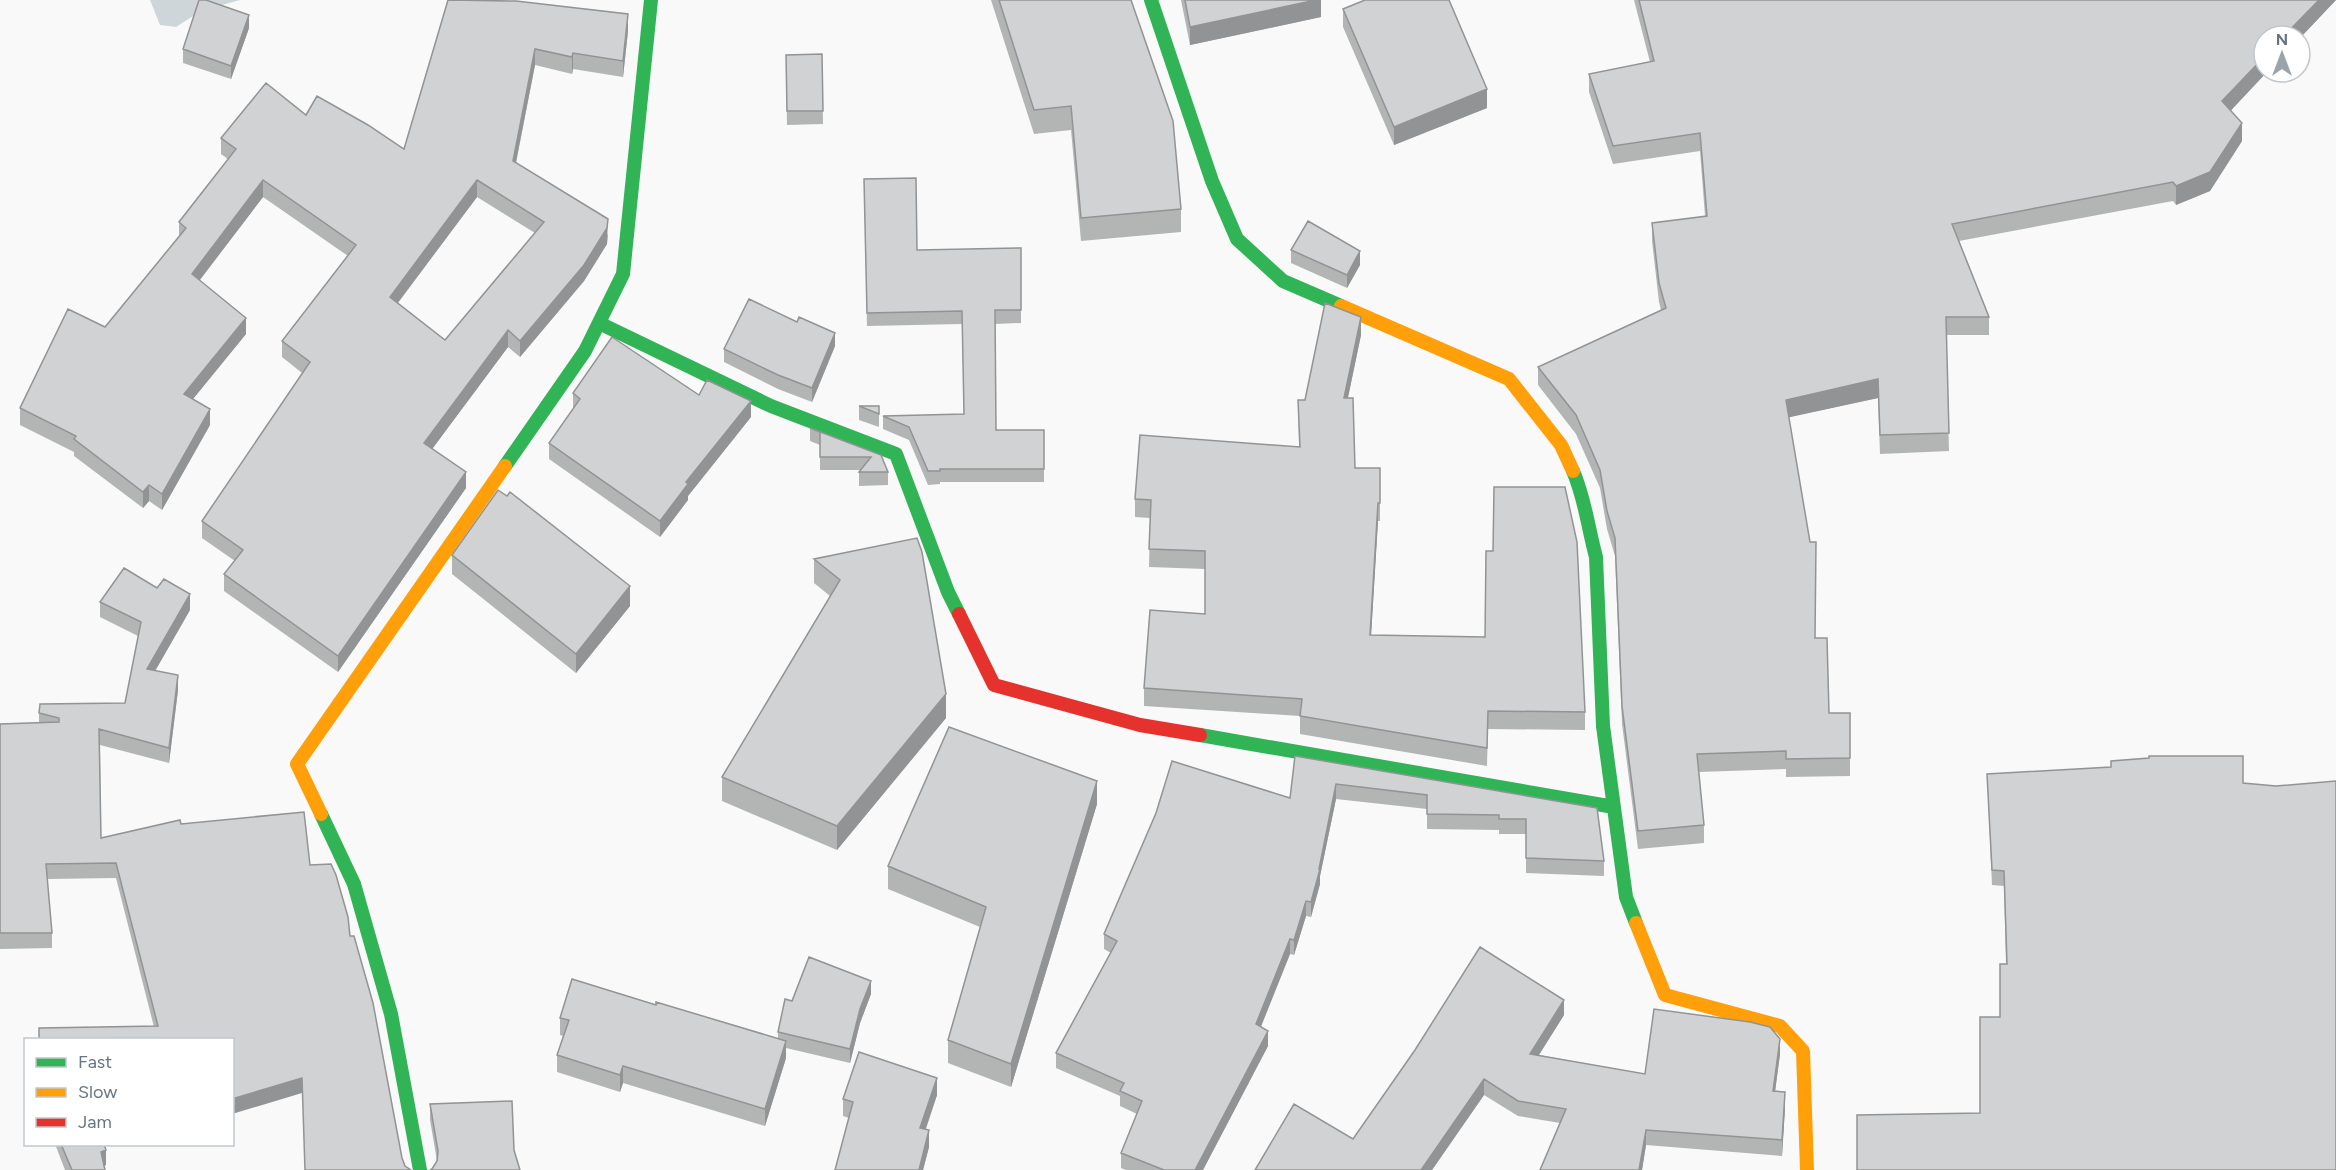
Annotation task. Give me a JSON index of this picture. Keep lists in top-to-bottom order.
{
  "legend": ["Fast", "Slow", "Jam"],
  "north": "top"
}
